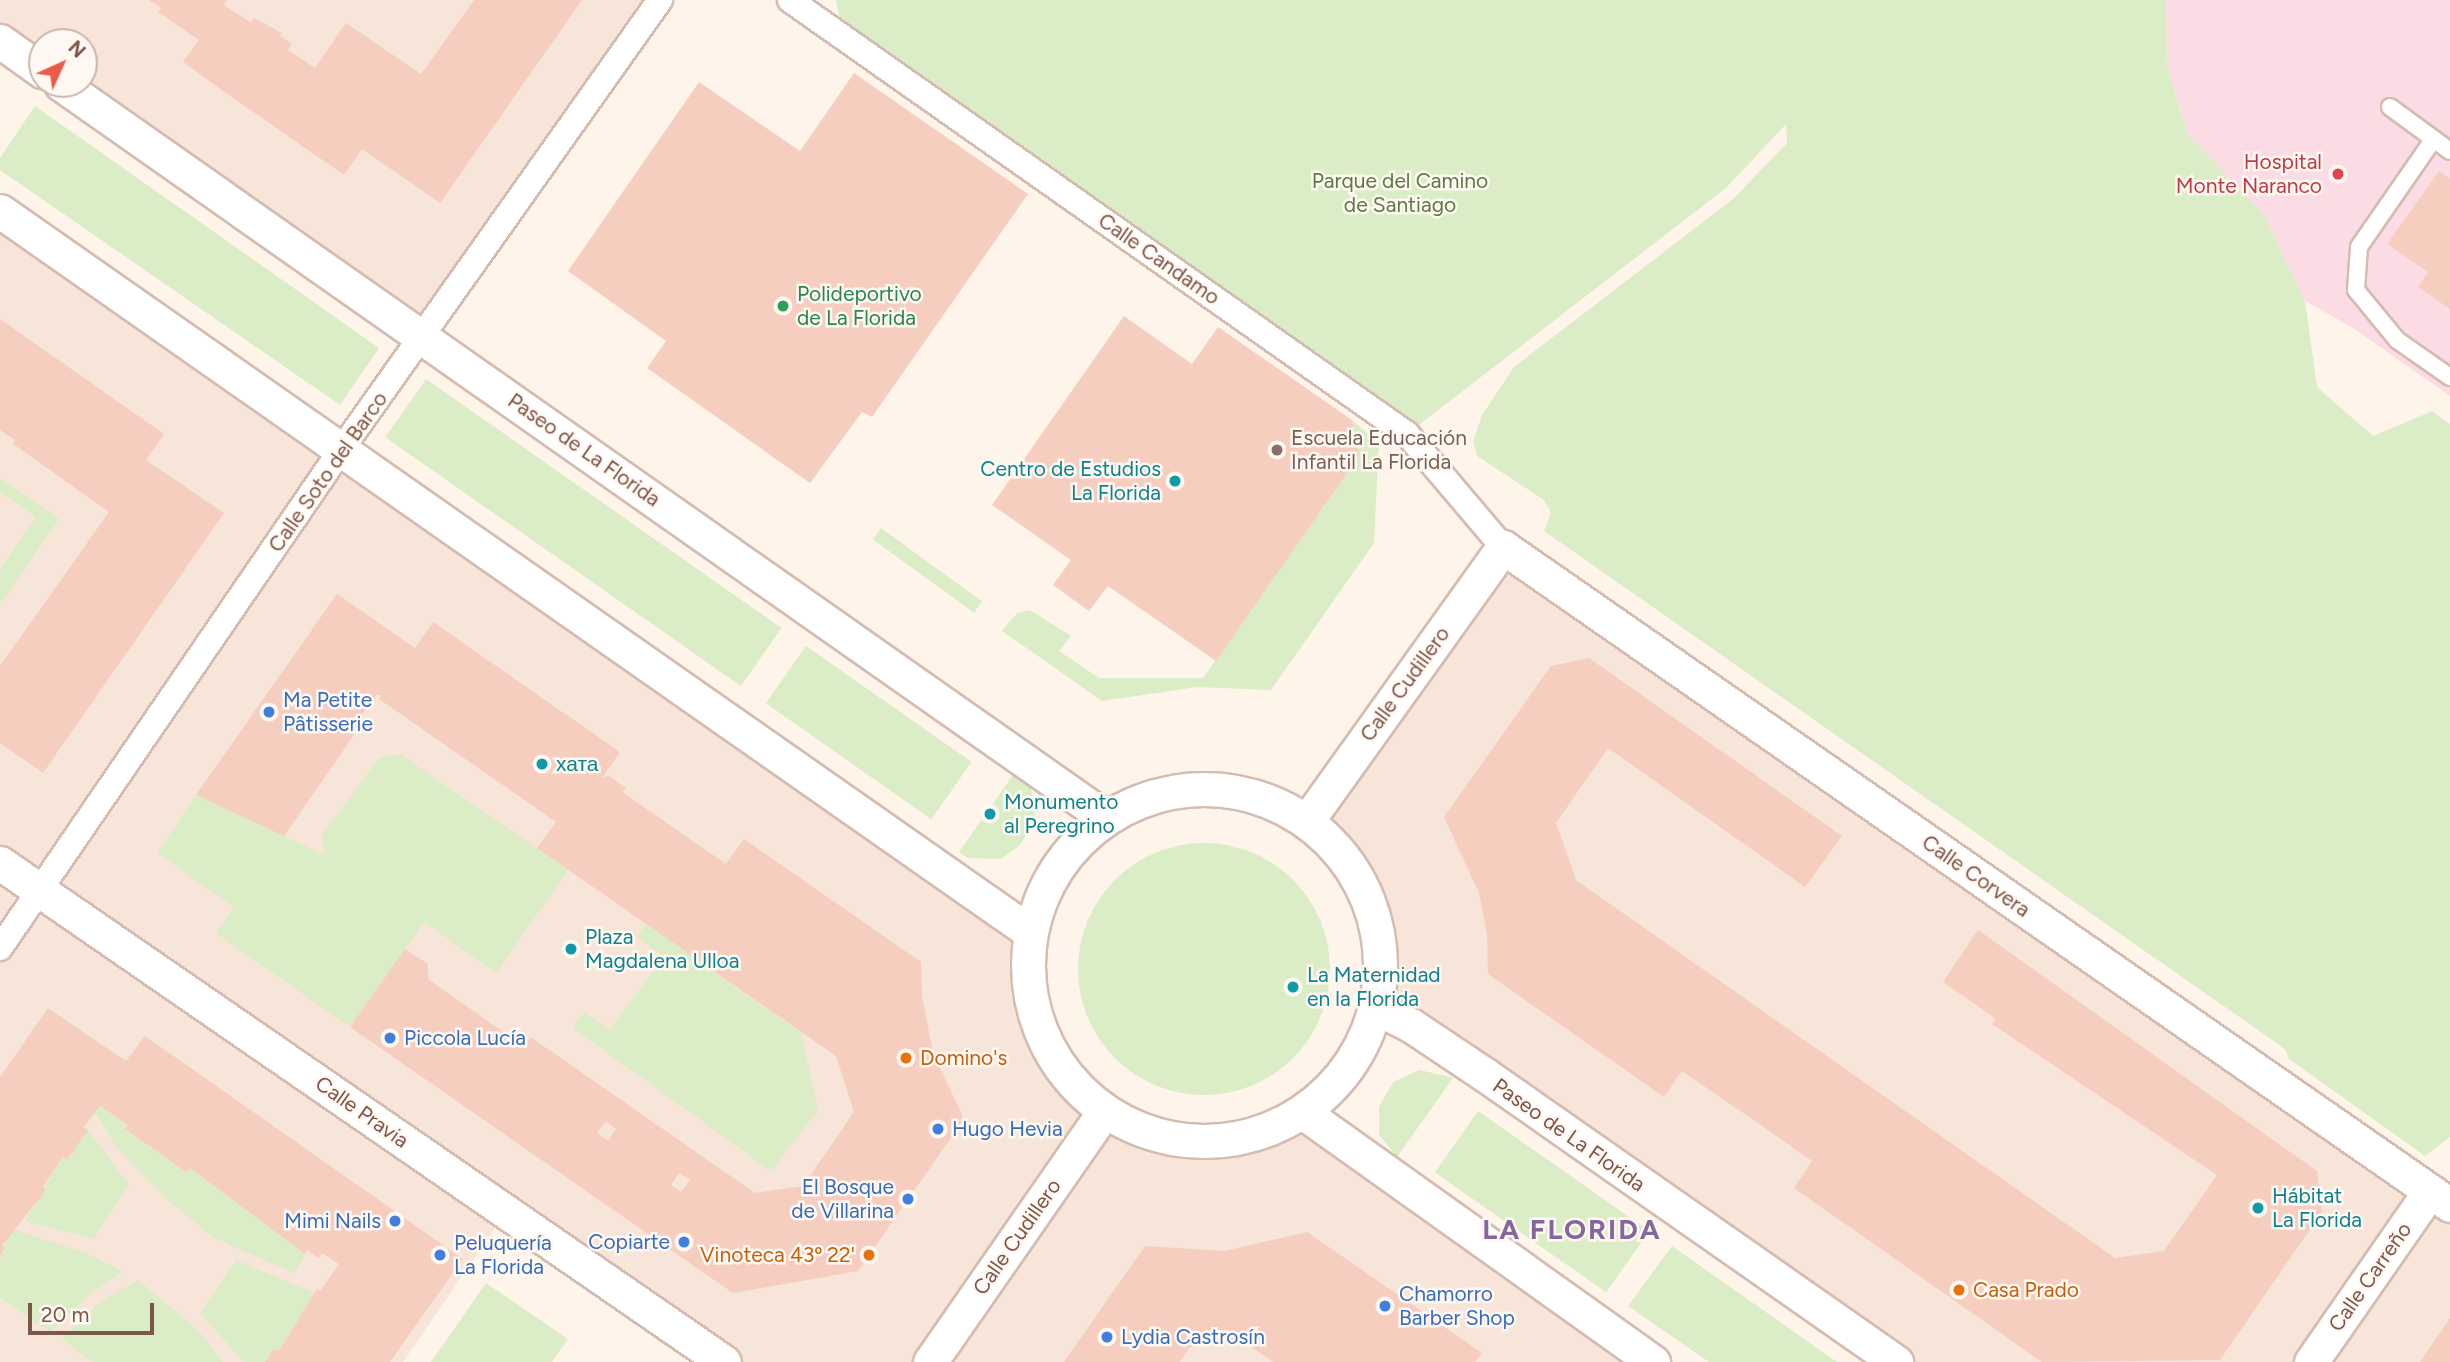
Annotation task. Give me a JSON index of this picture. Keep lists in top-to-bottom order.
{
  "streets": {
    "street": [
      "Calle Candamo",
      "Paseo de La Florida",
      "Calle Soto del Barco",
      "Calle Cudillero",
      "Calle Corvera",
      "Calle Pravia",
      "Calle Carreño"
    ]
  },
  "crossings": [
    ["Calle Candamo", "Calle Cudillero"],
    ["Calle Candamo", "Calle Corvera"],
    ["Paseo de La Florida", "Calle Soto del Barco"],
    ["Calle Soto del Barco", "Calle Pravia"],
    ["Calle Cudillero", "Calle Corvera"],
    ["Calle Corvera", "Calle Carreño"]
  ],
  "districts": ["LA FLORIDA"],
  "parks": ["Parque del Camino de Santiago"],
  "places": [
    "Hospital Monte Naranco",
    "Polideportivo de La Florida",
    "Escuela Educación Infantil La Florida",
    "Centro de Estudios La Florida",
    "Ma Petite Pâtisserie",
    "хата",
    "Monumento al Peregrino",
    "Plaza Magdalena Ulloa",
    "La Maternidad en la Florida",
    "Piccola Lucía",
    "Domino's",
    "Hugo Hevia",
    "El Bosque de Villarina",
    "Hábitat La Florida",
    "Mimi Nails",
    "Copiarte",
    "Peluquería La Florida",
    "Vinoteca 43º 22'",
    "Casa Prado",
    "Chamorro Barber Shop",
    "Lydia Castrosín"
  ],
  "scale_bar": "20 m",
  "north": "top right"
}
